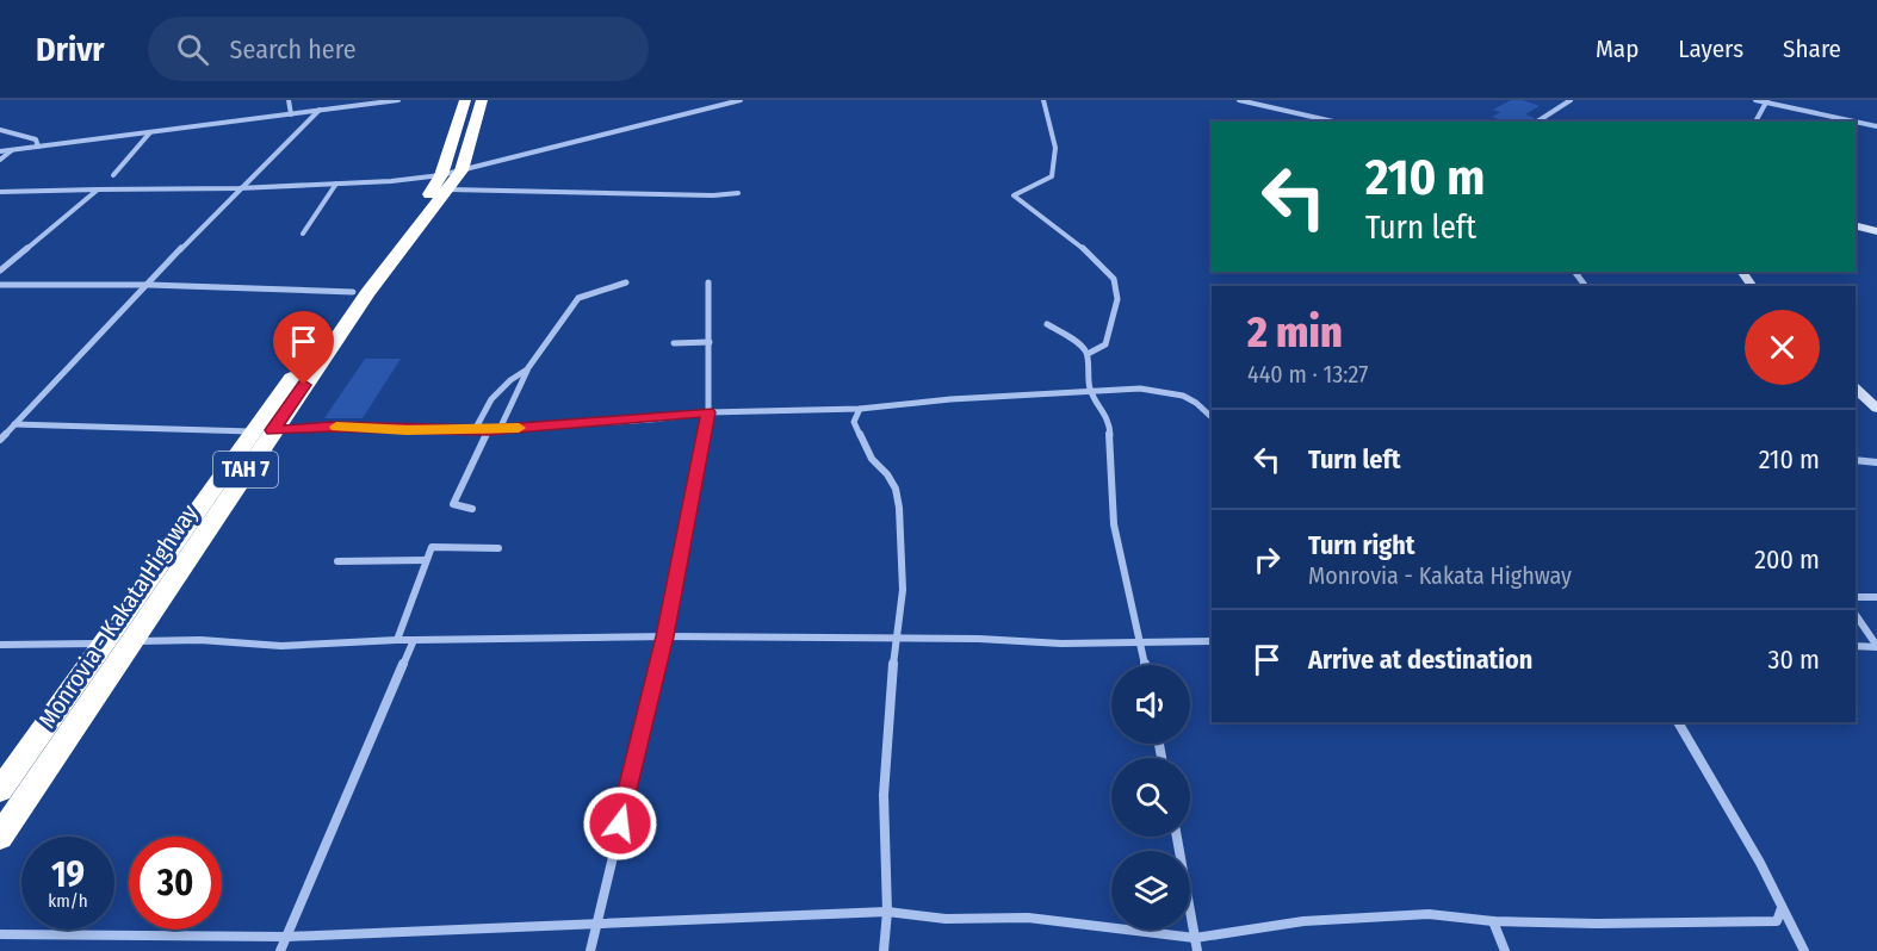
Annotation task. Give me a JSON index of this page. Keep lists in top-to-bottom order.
{
  "streets": {
    "highway": ["TAH 7", "Monrovia - Kakata Highway"]
  },
  "page": {
    "header": "Drivr",
    "search": "Search here",
    "nav": ["Map", "Layers", "Share"],
    "turn": ["210 m", "Turn left"],
    "heading": ["2 min", "440 m · 13:27"],
    "list": [
      {
        "name": "Turn left",
        "value": "210 m"
      },
      {
        "name": "Turn right",
        "note": "Monrovia - Kakata Highway",
        "value": "200 m"
      },
      {
        "name": "Arrive at destination",
        "value": "30 m"
      }
    ],
    "speed": "19 km/h",
    "limit": "30"
  }
}
